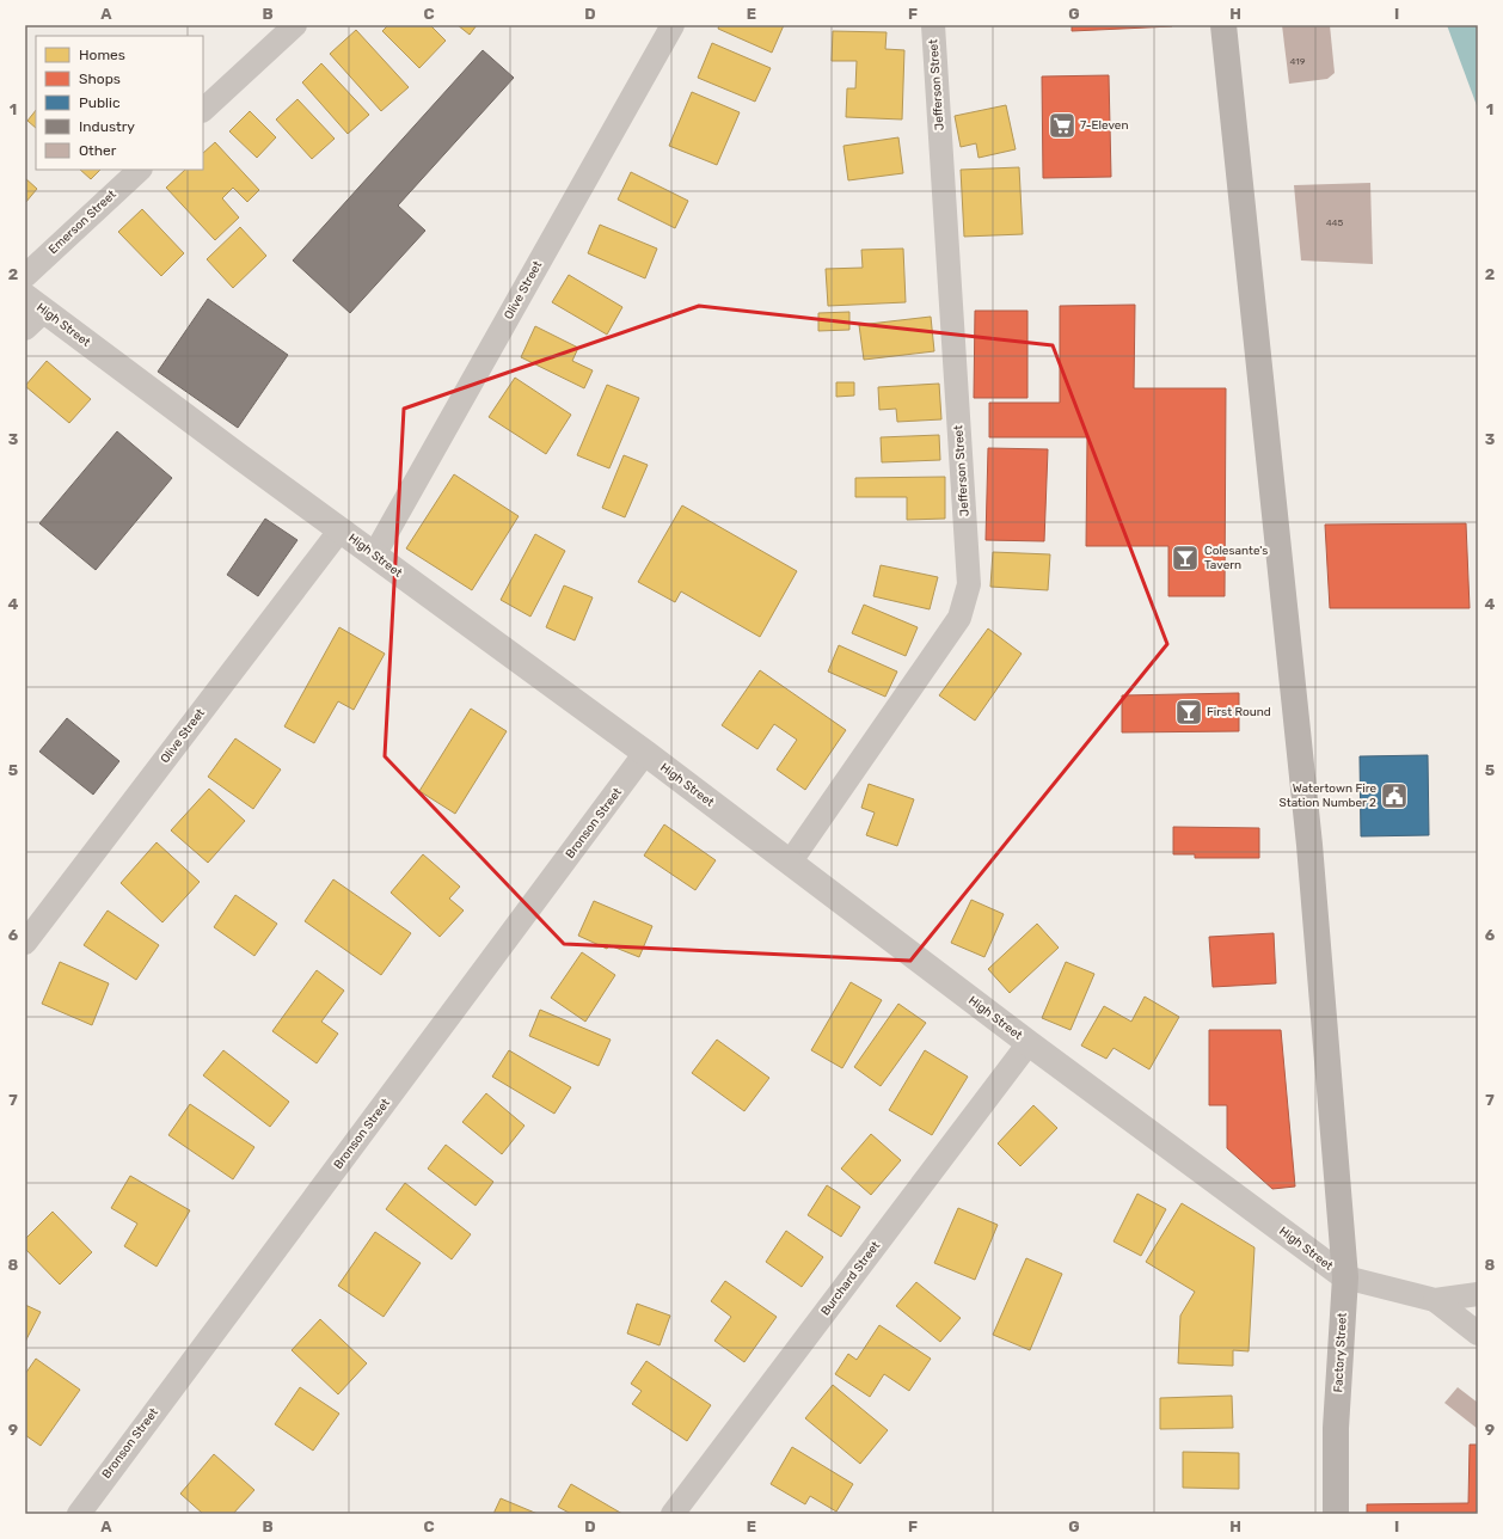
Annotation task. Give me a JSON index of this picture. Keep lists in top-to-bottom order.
{
  "streets": {
    "main road": ["Factory Street"],
    "street": [
      "Jefferson Street",
      "Emerson Street",
      "Olive Street",
      "High Street",
      "Bronson Street",
      "Burchard Street"
    ]
  },
  "crossings": [
    ["Jefferson Street", "High Street"],
    ["Olive Street", "High Street"],
    ["High Street", "Bronson Street"],
    ["High Street", "Burchard Street"],
    ["High Street", "Factory Street"]
  ],
  "places": {
    "supermarket": ["7-Eleven"],
    "bar": ["Colesante's Tavern", "First Round"],
    "public building": ["Watertown Fire Station Number 2"]
  },
  "house_numbers": ["419", "445"],
  "legend": [
    "Homes",
    "Shops",
    "Public",
    "Industry",
    "Other"
  ],
  "grid": {
    "columns": [
      "A",
      "B",
      "C",
      "D",
      "E",
      "F",
      "G",
      "H",
      "I"
    ],
    "rows": [
      "1",
      "2",
      "3",
      "4",
      "5",
      "6",
      "7",
      "8",
      "9"
    ]
  }
}
